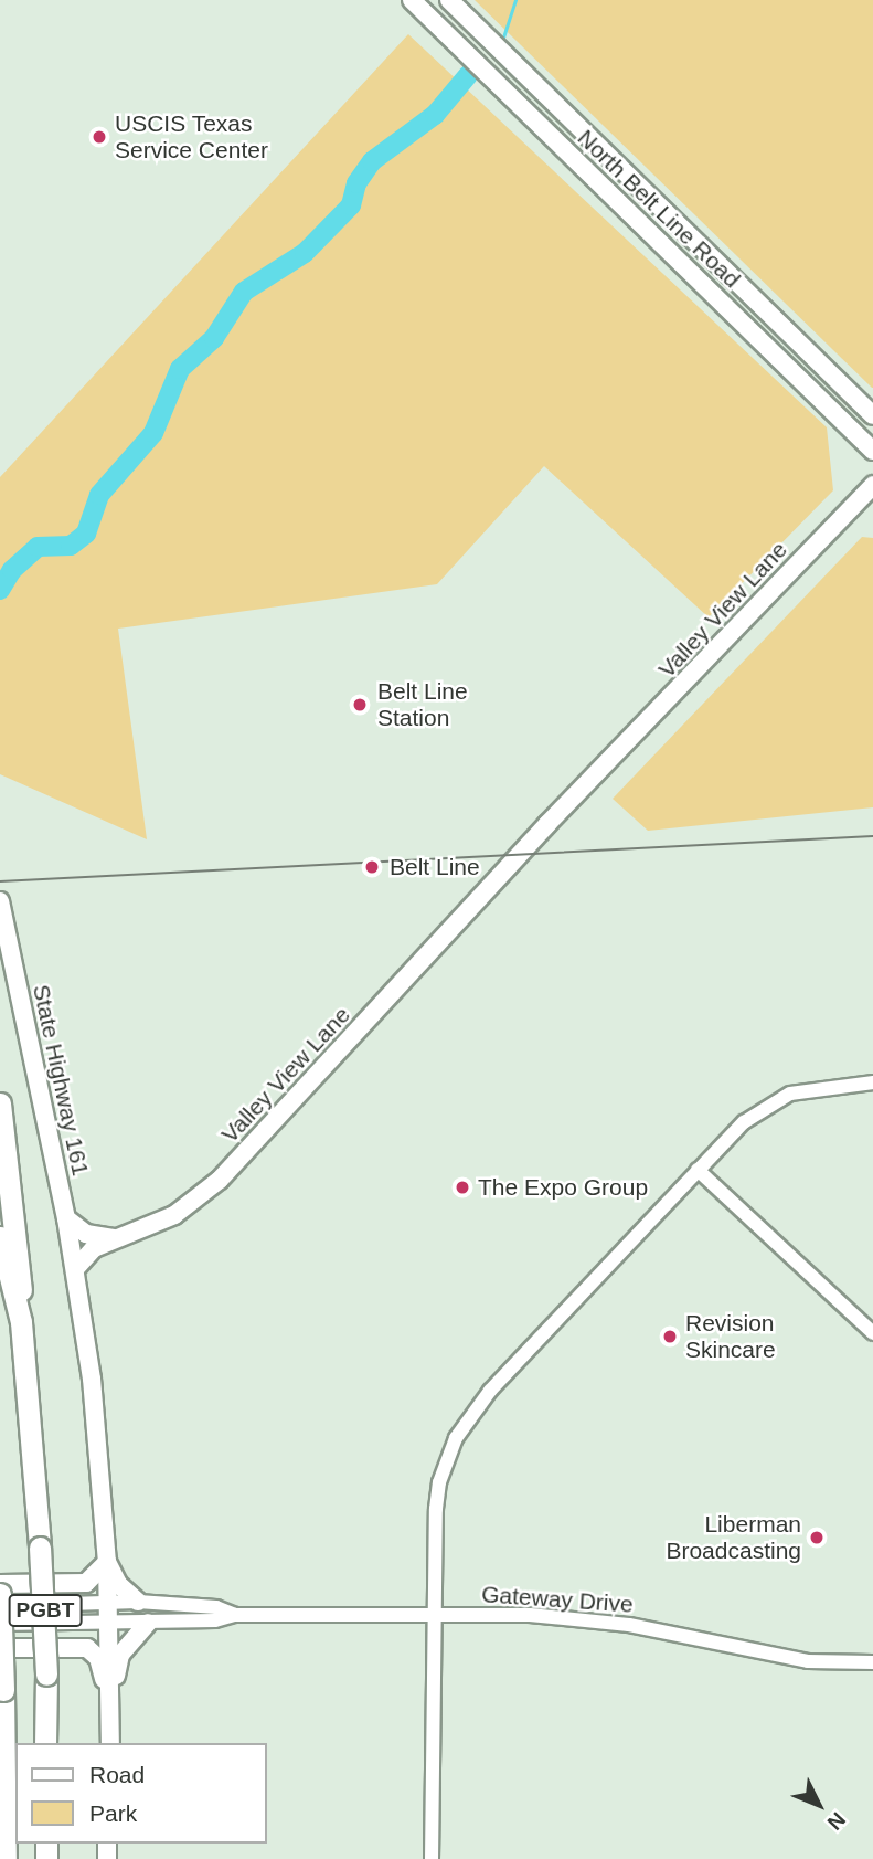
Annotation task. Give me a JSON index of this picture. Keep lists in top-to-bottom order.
{
  "streets": {
    "highway": ["PGBT"],
    "main road": ["North Belt Line Road", "Valley View Lane", "State Highway 161"],
    "street": ["Gateway Drive"]
  },
  "crossings": [
    ["Valley View Lane", "State Highway 161"]
  ],
  "places": [
    "USCIS Texas Service Center",
    "Belt Line Station",
    "Belt Line",
    "The Expo Group",
    "Revision Skincare",
    "Liberman Broadcasting"
  ],
  "legend": ["Road", "Park"],
  "north": "bottom right"
}
